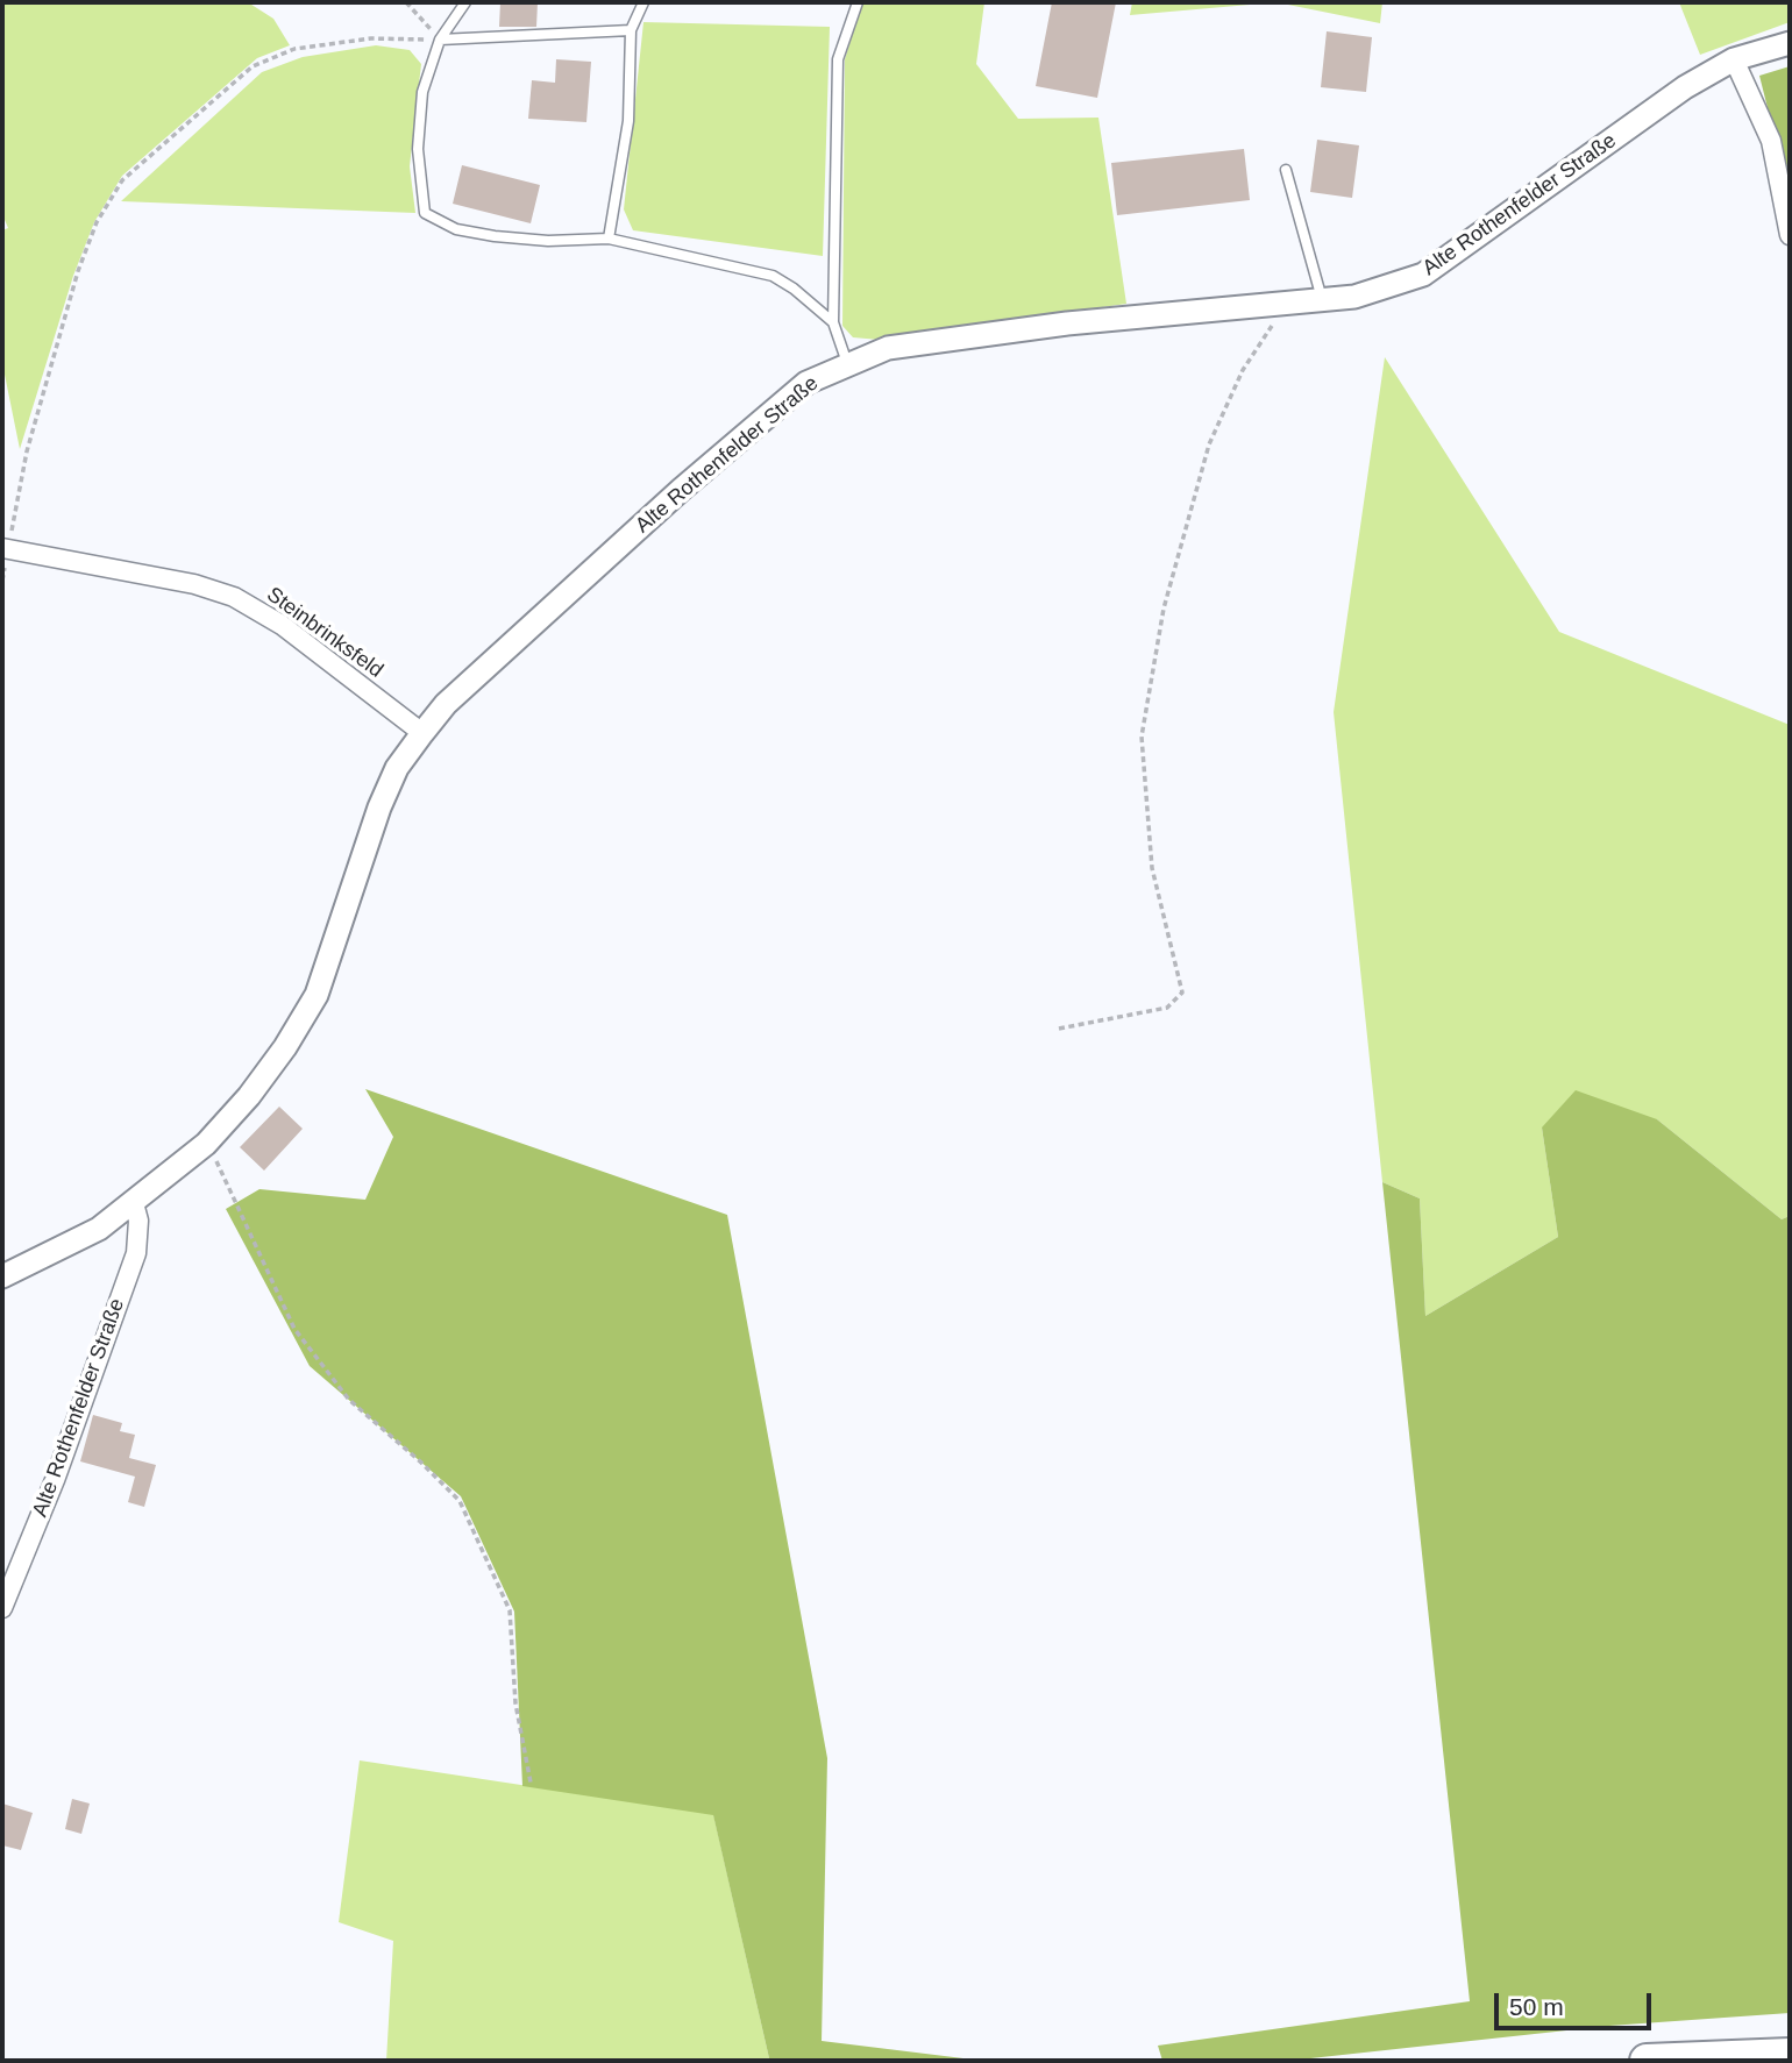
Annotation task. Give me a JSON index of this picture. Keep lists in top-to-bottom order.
{
  "streets": {
    "street": ["Alte Rothenfelder Straße", "Steinbrinksfeld"]
  },
  "crossings": [
    ["Alte Rothenfelder Straße", "Steinbrinksfeld"]
  ],
  "scale_bar": "50 m"
}
